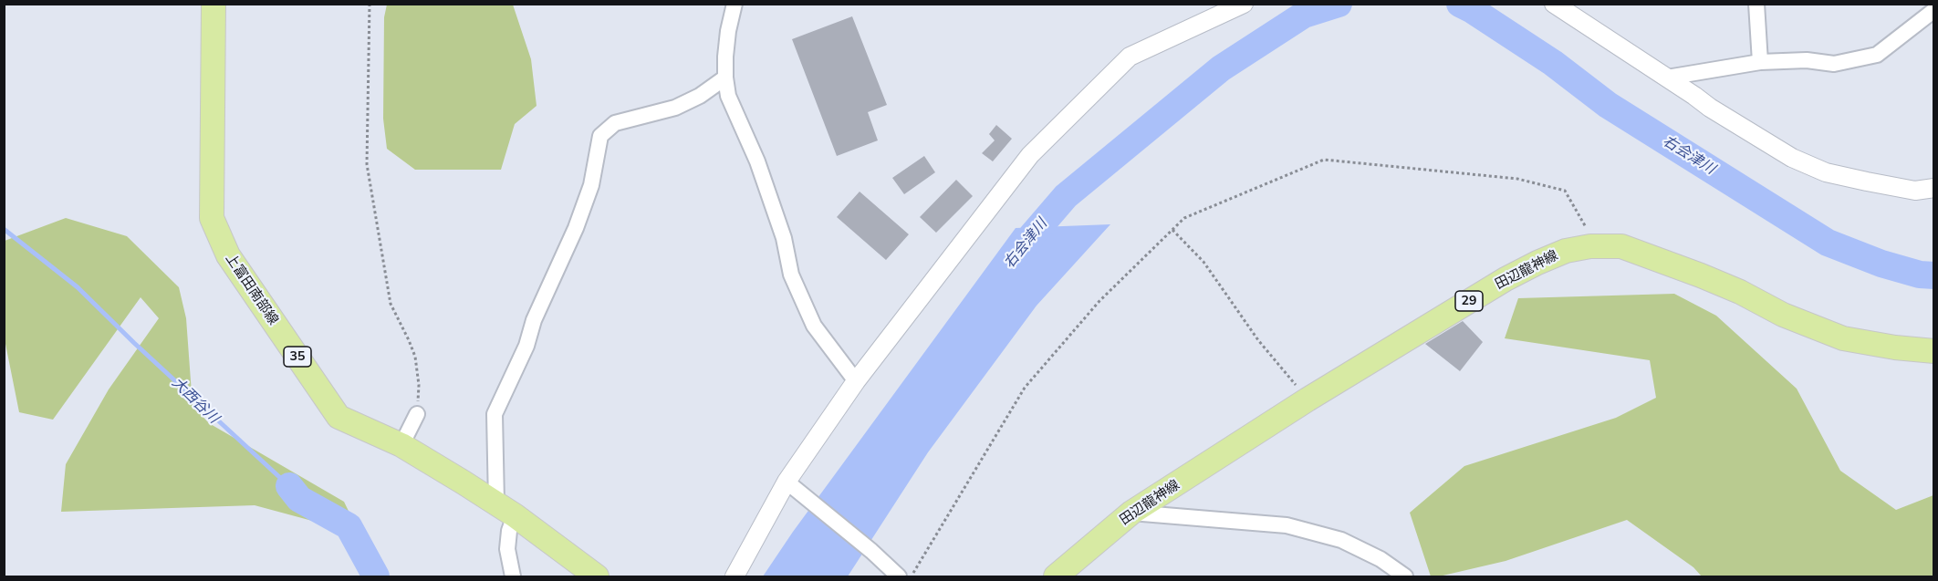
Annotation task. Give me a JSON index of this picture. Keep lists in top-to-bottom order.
{
  "streets": {
    "main road": [
      "田辺龍神線",
      "上富田南部線",
      "29",
      "35"
    ]
  },
  "water": ["右会津川", "大西谷川"]
}
